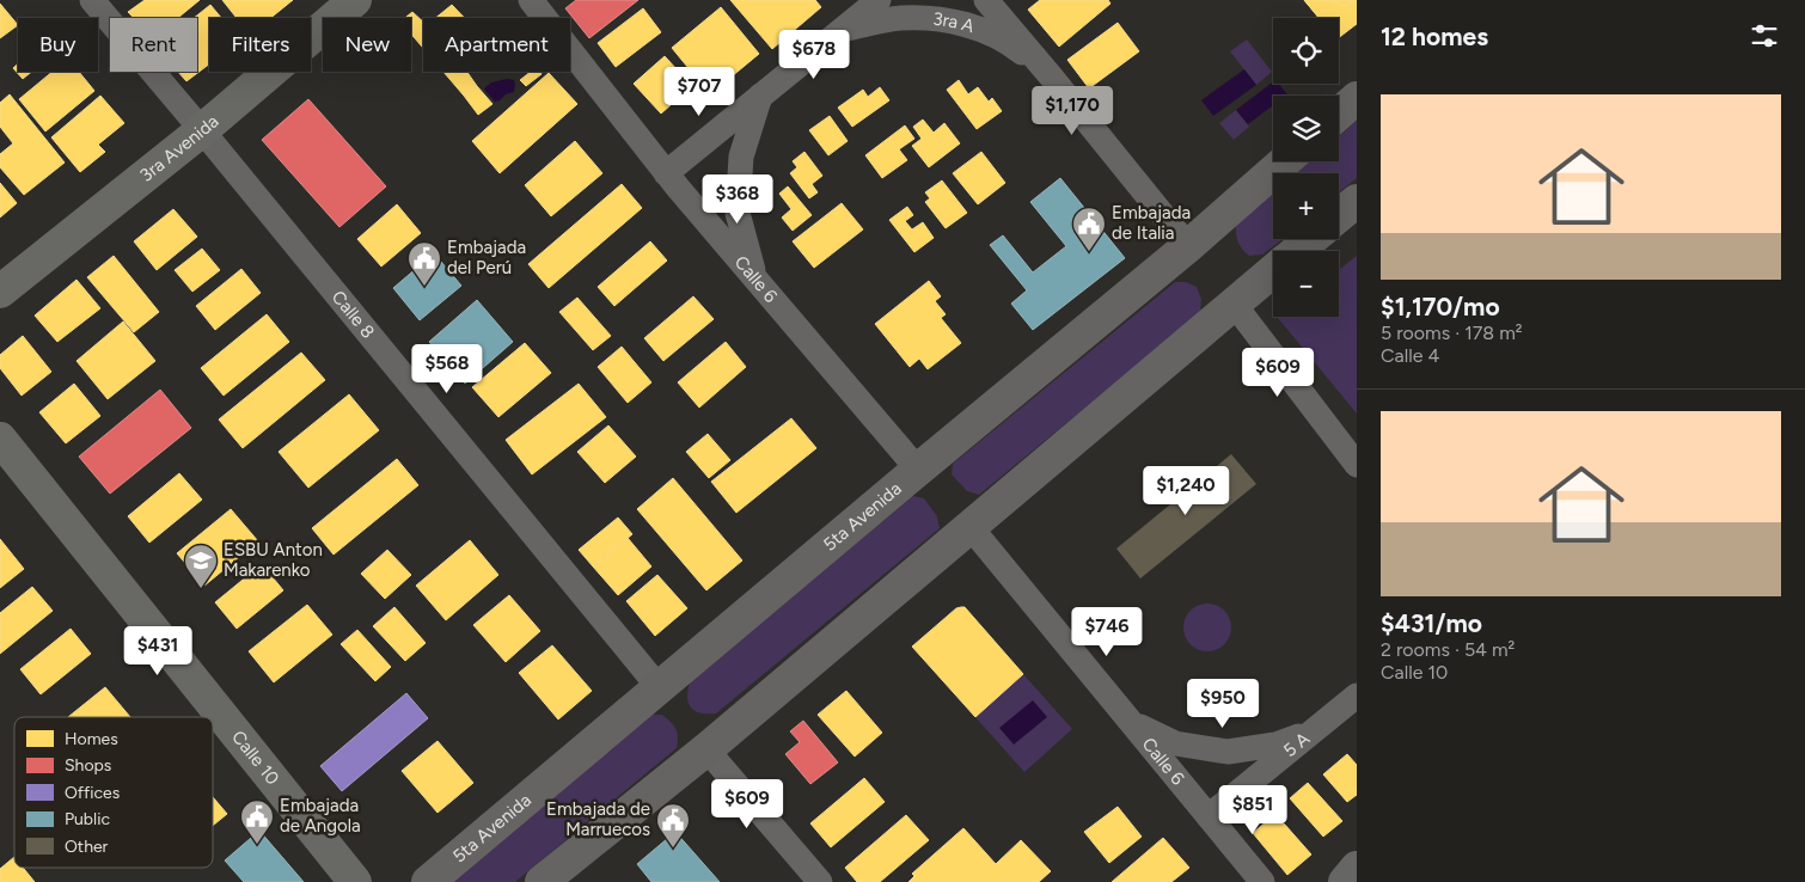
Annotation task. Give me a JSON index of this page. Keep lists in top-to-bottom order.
{
  "streets": {
    "highway": ["5ta Avenida"],
    "main road": ["3ra Avenida", "Calle 10"],
    "street": [
      "3ra A",
      "Calle 6",
      "Calle 8",
      "5 A"
    ]
  },
  "crossings": [
    ["3ra A", "Calle 6"],
    ["3ra Avenida", "Calle 8"],
    ["Calle 6", "5ta Avenida"],
    ["Calle 6", "5 A"],
    ["Calle 8", "5ta Avenida"]
  ],
  "places": {
    "public building": [
      "Embajada de Italia",
      "Embajada del Perú",
      "Embajada de Angola",
      "Embajada de Marruecos"
    ],
    "school or university": ["ESBU Anton Makarenko"]
  },
  "legend": [
    "Homes",
    "Shops",
    "Offices",
    "Public",
    "Other"
  ],
  "page": {
    "heading": "12 homes",
    "map_buttons": ["+", "−"],
    "chip": [
      "Buy",
      "Rent",
      "Filters",
      "New",
      "Apartment"
    ],
    "price": [
      "$678",
      "$707",
      "$1,170",
      "$368",
      "$568",
      "$609",
      "$1,240",
      "$746",
      "$431",
      "$950",
      "$609",
      "$851"
    ],
    "list": [
      {
        "name": "$1,170/mo",
        "note": "5 rooms · 178 m² · Calle 4"
      },
      {
        "name": "$431/mo",
        "note": "2 rooms · 54 m² · Calle 10"
      }
    ]
  }
}
